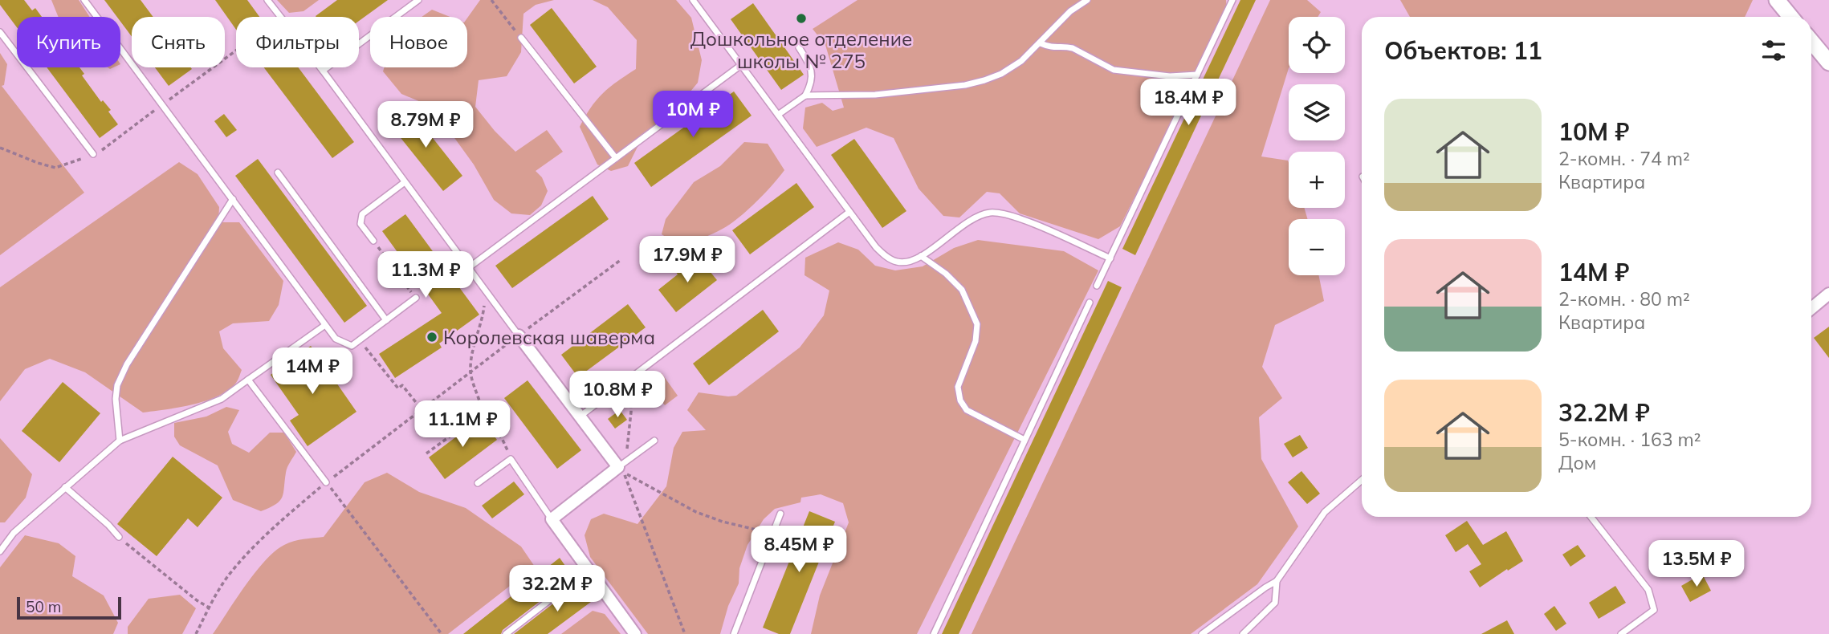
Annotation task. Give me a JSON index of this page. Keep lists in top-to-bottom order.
{
  "places": ["Дошкольное отделение школы № 275", "Королевская шаверма"],
  "scale_bar": "50 m",
  "page": {
    "map_buttons": ["+", "−"],
    "chip": [
      "Купить",
      "Снять",
      "Фильтры",
      "Новое"
    ],
    "heading": "Объектов: 11",
    "price": [
      "18.4M ₽",
      "10M ₽",
      "8.79M ₽",
      "17.9M ₽",
      "11.3M ₽",
      "14M ₽",
      "10.8M ₽",
      "11.1M ₽",
      "8.45M ₽",
      "13.5M ₽",
      "32.2M ₽"
    ],
    "list": [
      {
        "name": "10M ₽",
        "note": "2-комн. · 74 m² · Квартира"
      },
      {
        "name": "14M ₽",
        "note": "2-комн. · 80 m² · Квартира"
      },
      {
        "name": "32.2M ₽",
        "note": "5-комн. · 163 m² · Дом"
      }
    ],
    "scale": "50 m"
  }
}
